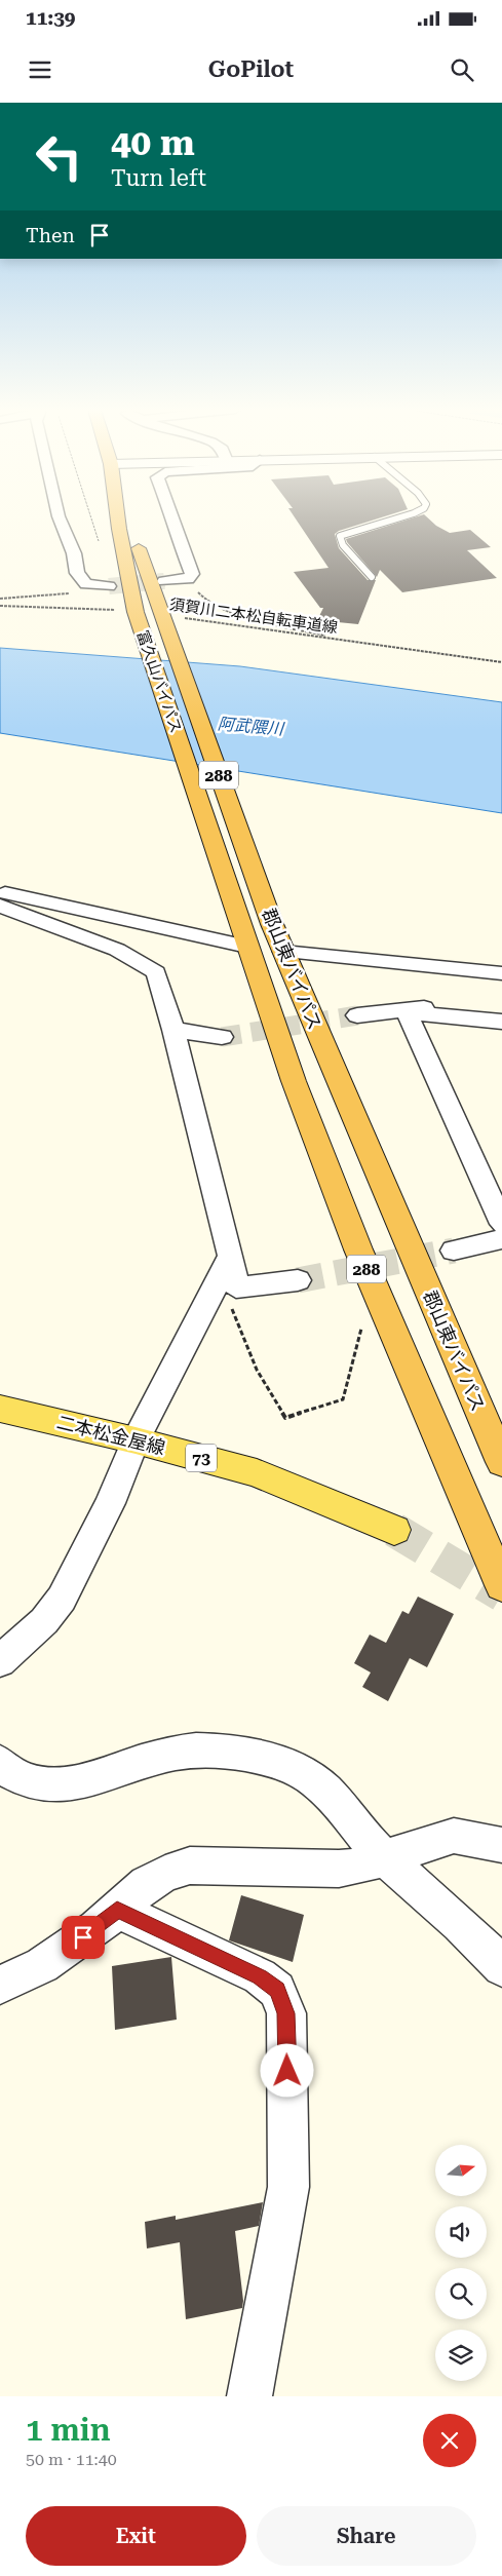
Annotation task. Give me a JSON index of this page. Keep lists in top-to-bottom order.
{
  "streets": {
    "highway": ["富久山バイパス", "288", "郡山東バイパス"],
    "main road": ["二本松金屋線", "73"],
    "path": ["須賀川二本松自転車道線"]
  },
  "crossings": [
    ["須賀川二本松自転車道線", "郡山東バイパス"],
    ["富久山バイパス", "郡山東バイパス"]
  ],
  "water": ["阿武隈川"],
  "north": "right",
  "page": {
    "status": "11:39",
    "header": "GoPilot",
    "turn": ["40 m", "Turn left"],
    "then": "Then",
    "heading": ["1 min", "50 m · 11:40"],
    "buttons": ["Exit", "Share"]
  }
}
